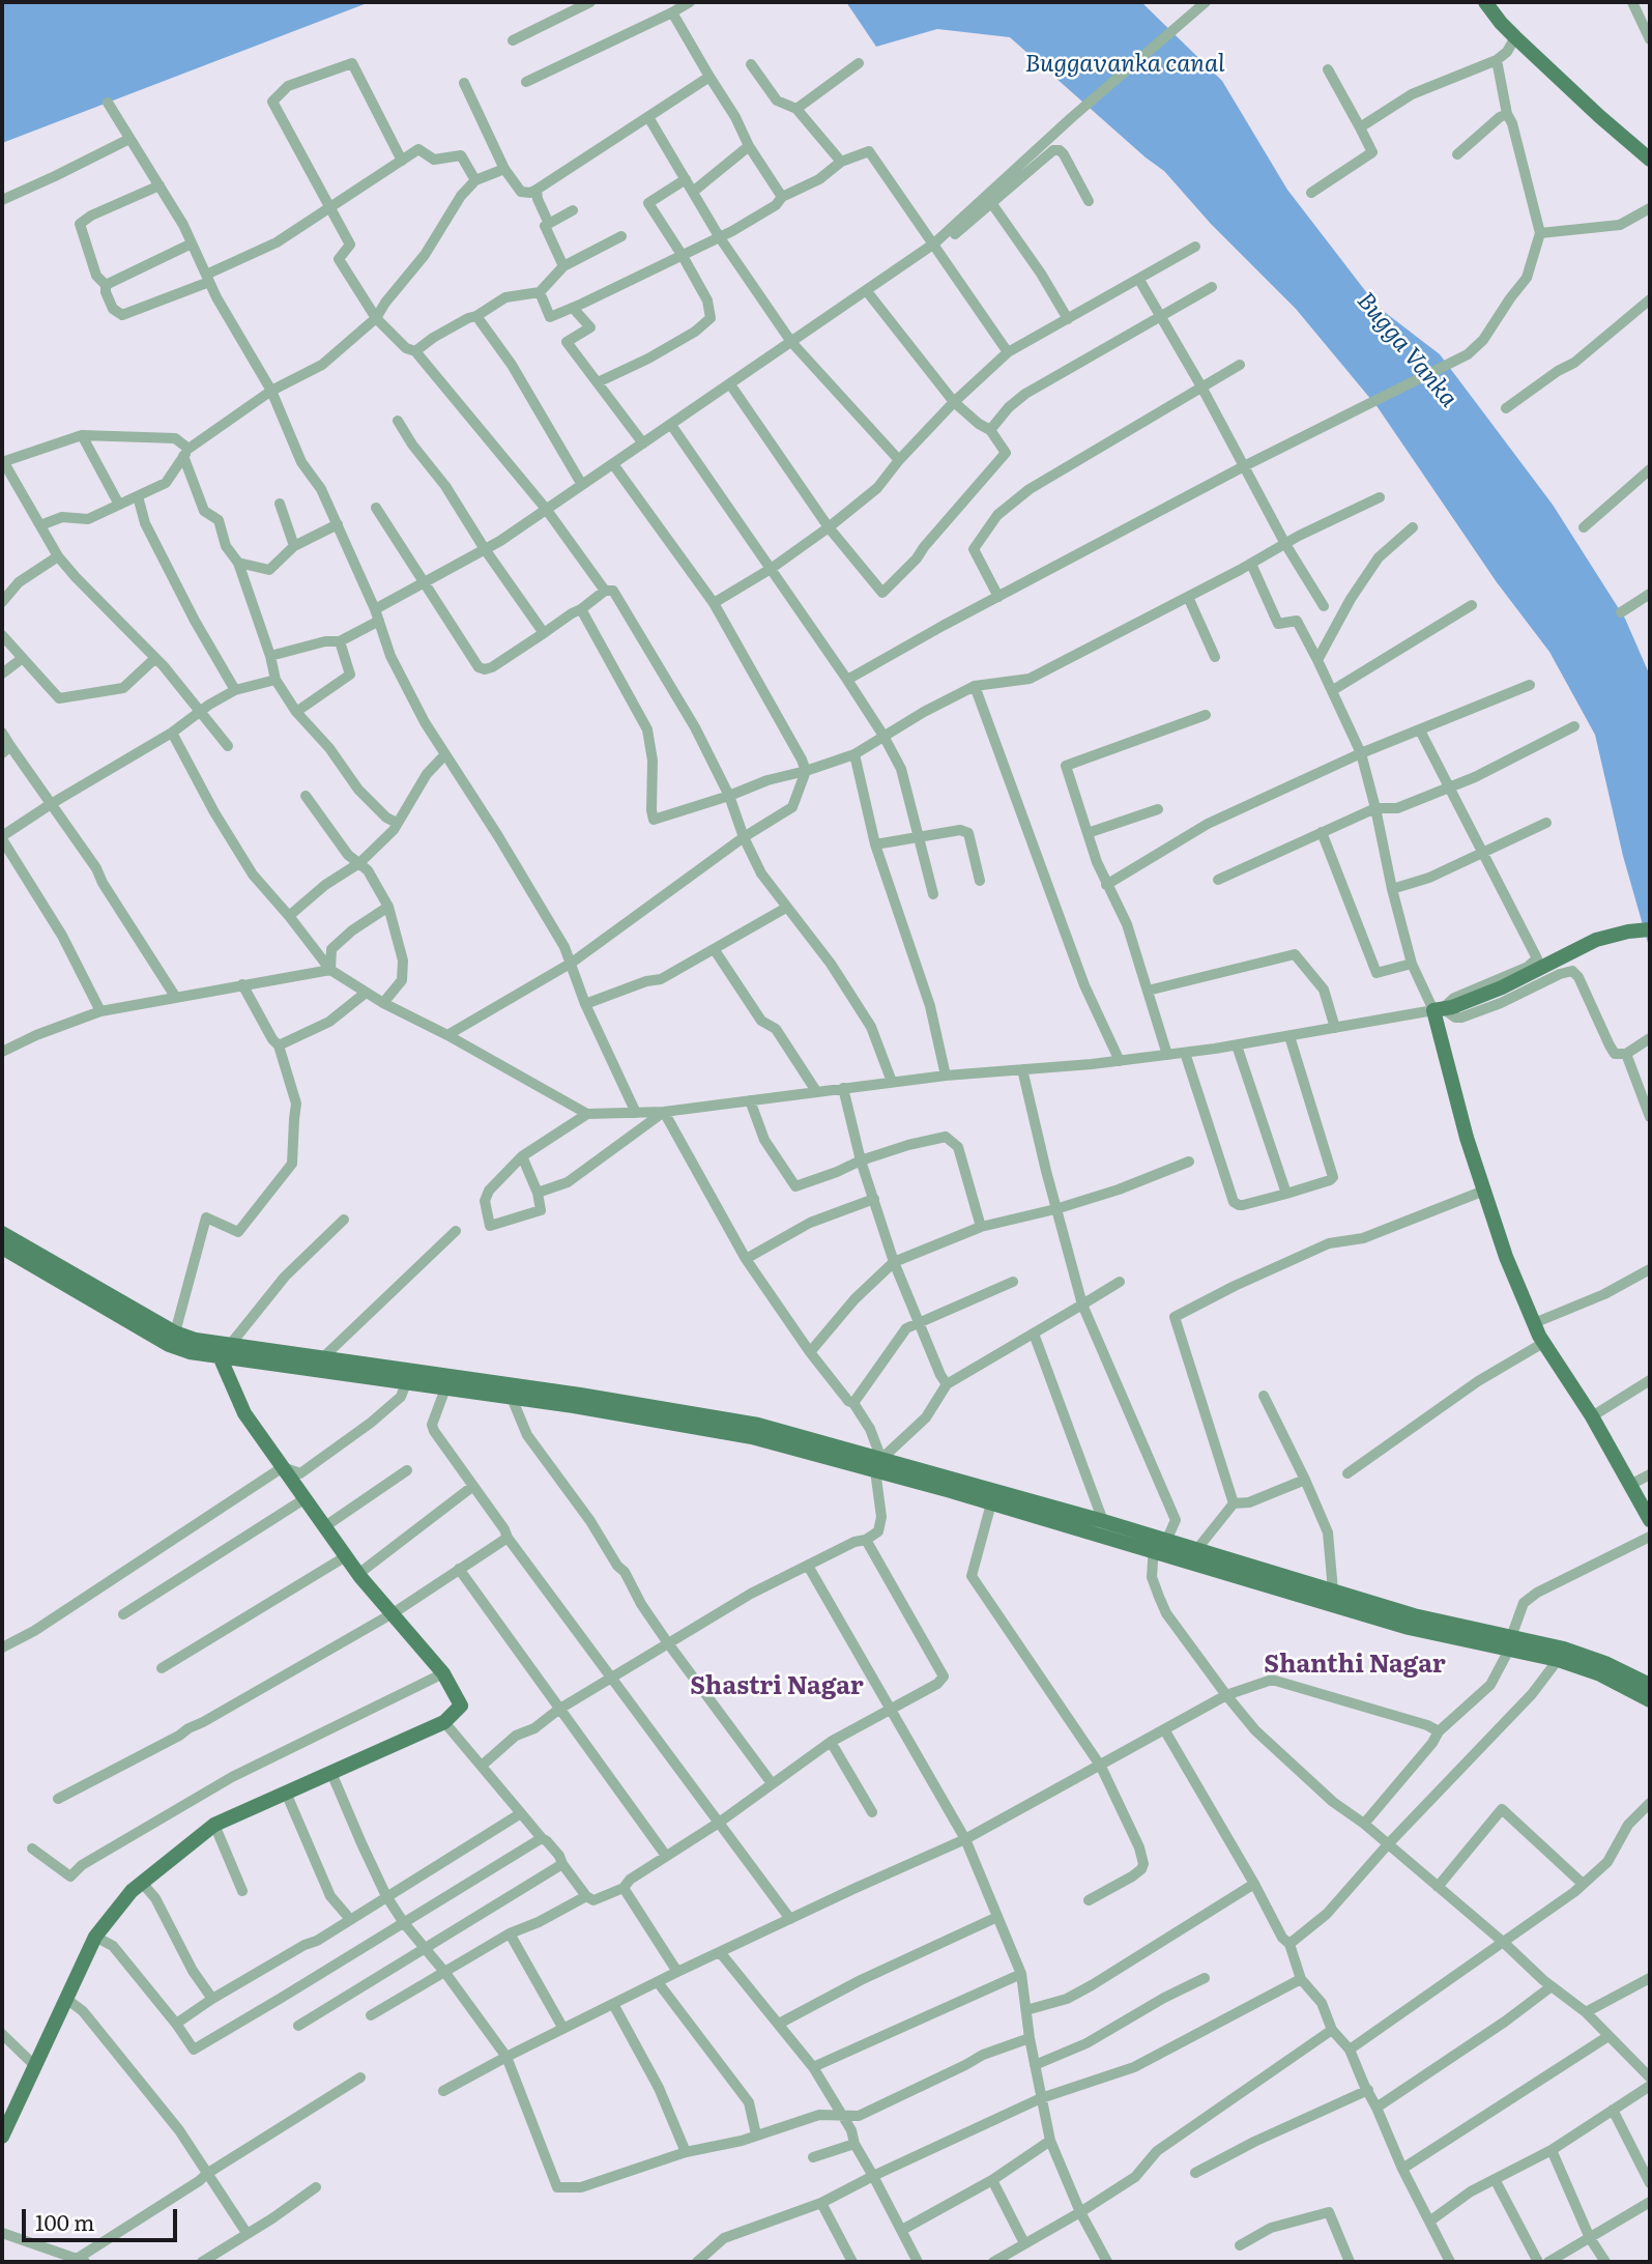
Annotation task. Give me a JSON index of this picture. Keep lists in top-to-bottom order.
{
  "districts": ["Shanthi Nagar", "Shastri Nagar"],
  "water": ["Buggavanka canal", "Bugga Vanka"],
  "scale_bar": "100 m"
}
